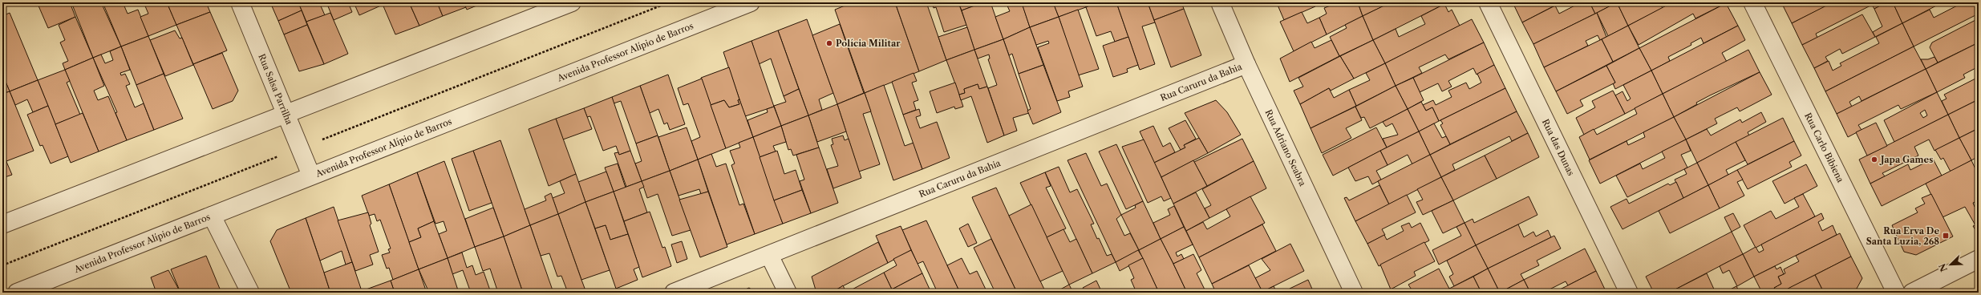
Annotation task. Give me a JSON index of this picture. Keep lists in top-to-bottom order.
{
  "streets": {
    "street": [
      "Avenida Professor Alípio de Barros",
      "Rua Caruru da Bahia",
      "Rua Salsa Parrilha",
      "Rua das Dunas",
      "Rua Carlo Bibiena",
      "Rua Adriano Seabra"
    ]
  },
  "crossings": [
    ["Avenida Professor Alípio de Barros", "Rua Salsa Parrilha"],
    ["Rua Caruru da Bahia", "Rua Adriano Seabra"]
  ],
  "places": {
    "other": ["Polícia Militar", "Japa Games"],
    "transit": ["Rua Erva De Santa Luzia, 268"]
  },
  "north": "bottom left"
}
